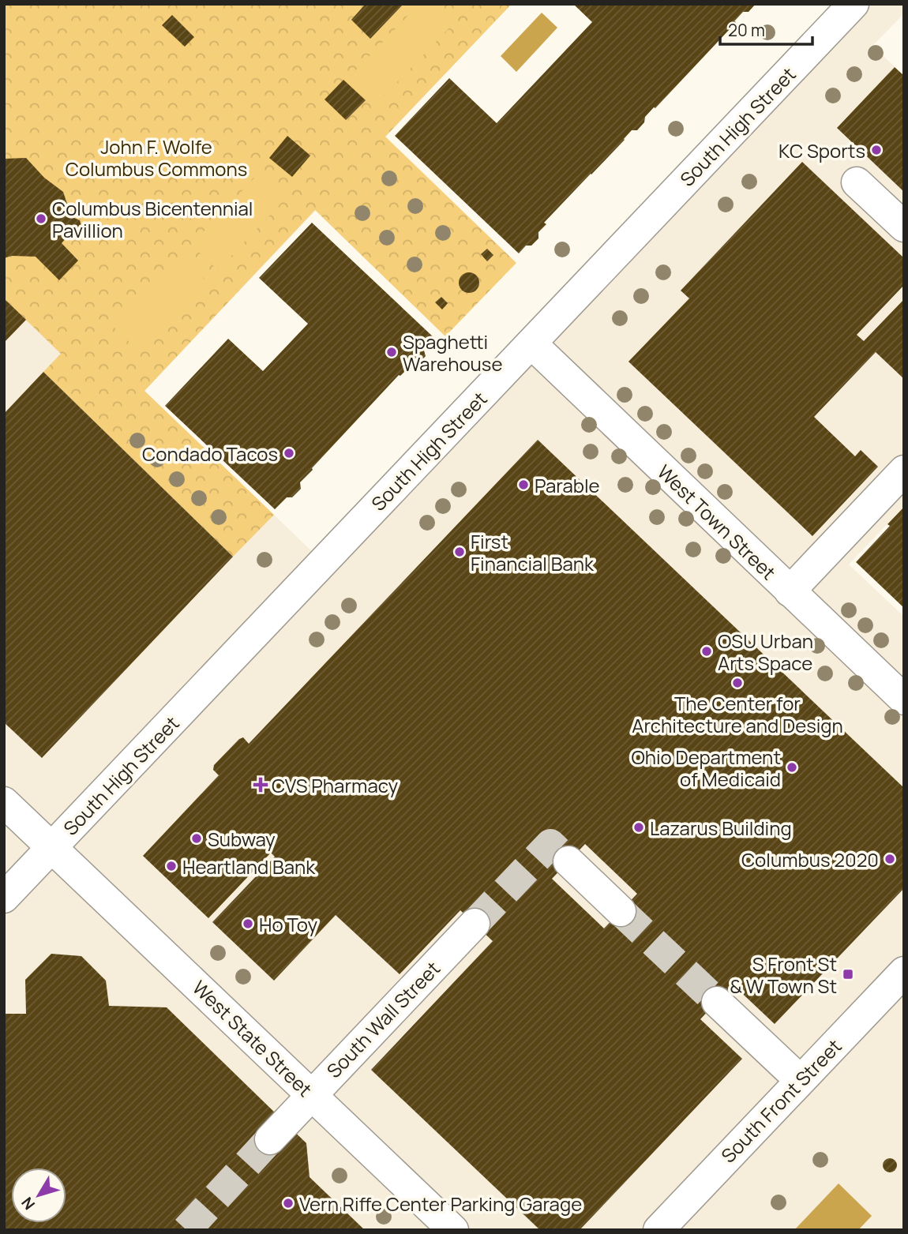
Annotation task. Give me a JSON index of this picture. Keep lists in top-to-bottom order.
{
  "streets": {
    "street": [
      "South High Street",
      "West Town Street",
      "South Wall Street",
      "West State Street",
      "South Front Street"
    ]
  },
  "crossings": [
    ["South High Street", "West Town Street"],
    ["South High Street", "West State Street"],
    ["South Wall Street", "West State Street"]
  ],
  "parks": ["John F. Wolfe Columbus Commons"],
  "places": {
    "other": [
      "KC Sports",
      "Columbus Bicentennial Pavillion",
      "Spaghetti Warehouse",
      "Condado Tacos",
      "Parable",
      "First Financial Bank",
      "OSU Urban Arts Space",
      "The Center for Architecture and Design",
      "Ohio Department of Medicaid",
      "Lazarus Building",
      "Subway",
      "Columbus 2020",
      "Heartland Bank",
      "Ho Toy",
      "Vern Riffe Center Parking Garage"
    ],
    "health": ["CVS Pharmacy"],
    "transit": ["S Front St & W Town St"]
  },
  "scale_bar": "20 m",
  "north": "bottom left"
}
